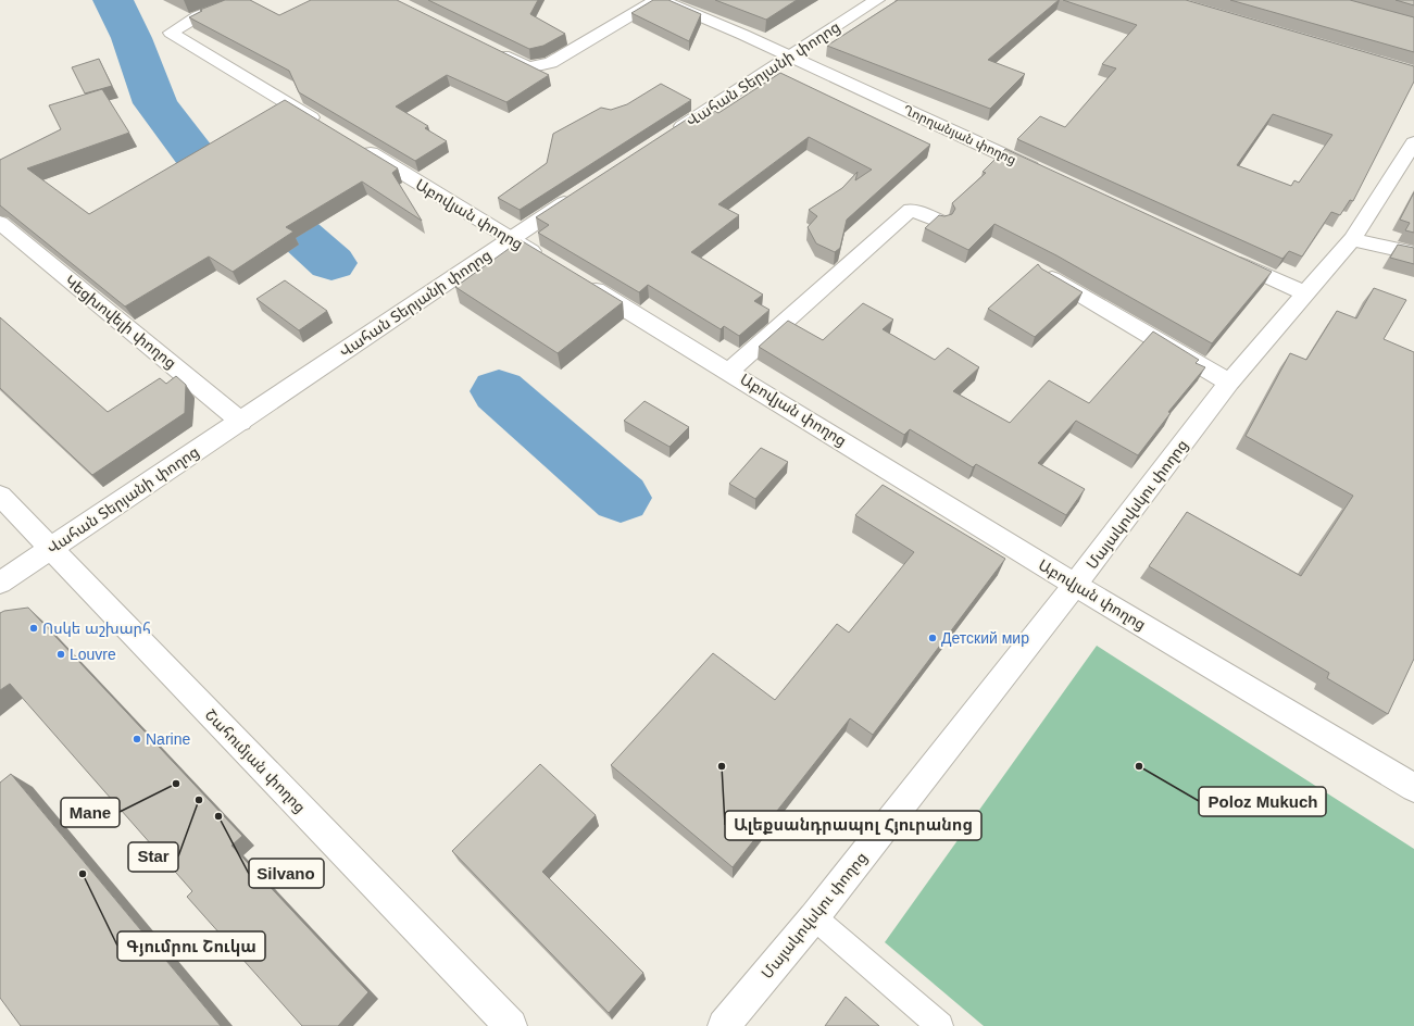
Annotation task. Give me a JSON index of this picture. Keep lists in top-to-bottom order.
{
  "streets": {
    "street": [
      "Վահան Տերյանի փողոց",
      "Ղորղանյան փողոց",
      "Աբովյան փողոց",
      "Կեցխովելի փողոց",
      "Մայակովսկու փողոց",
      "Շահումյան փողոց"
    ]
  },
  "crossings": [
    ["Վահան Տերյանի փողոց", "Ղորղանյան փողոց"],
    ["Վահան Տերյանի փողոց", "Աբովյան փողոց"],
    ["Վահան Տերյանի փողոց", "Կեցխովելի փողոց"],
    ["Վահան Տերյանի փողոց", "Շահումյան փողոց"],
    ["Աբովյան փողոց", "Մայակովսկու փողոց"]
  ],
  "places": [
    "Ոսկե աշխարհ",
    "Детский мир",
    "Louvre",
    "Narine",
    "Ալեքսանդրապոլ Հյուրանոց",
    "Poloz Mukuch",
    "Mane",
    "Star",
    "Silvano",
    "Գյումրու Շուկա"
  ]
}
